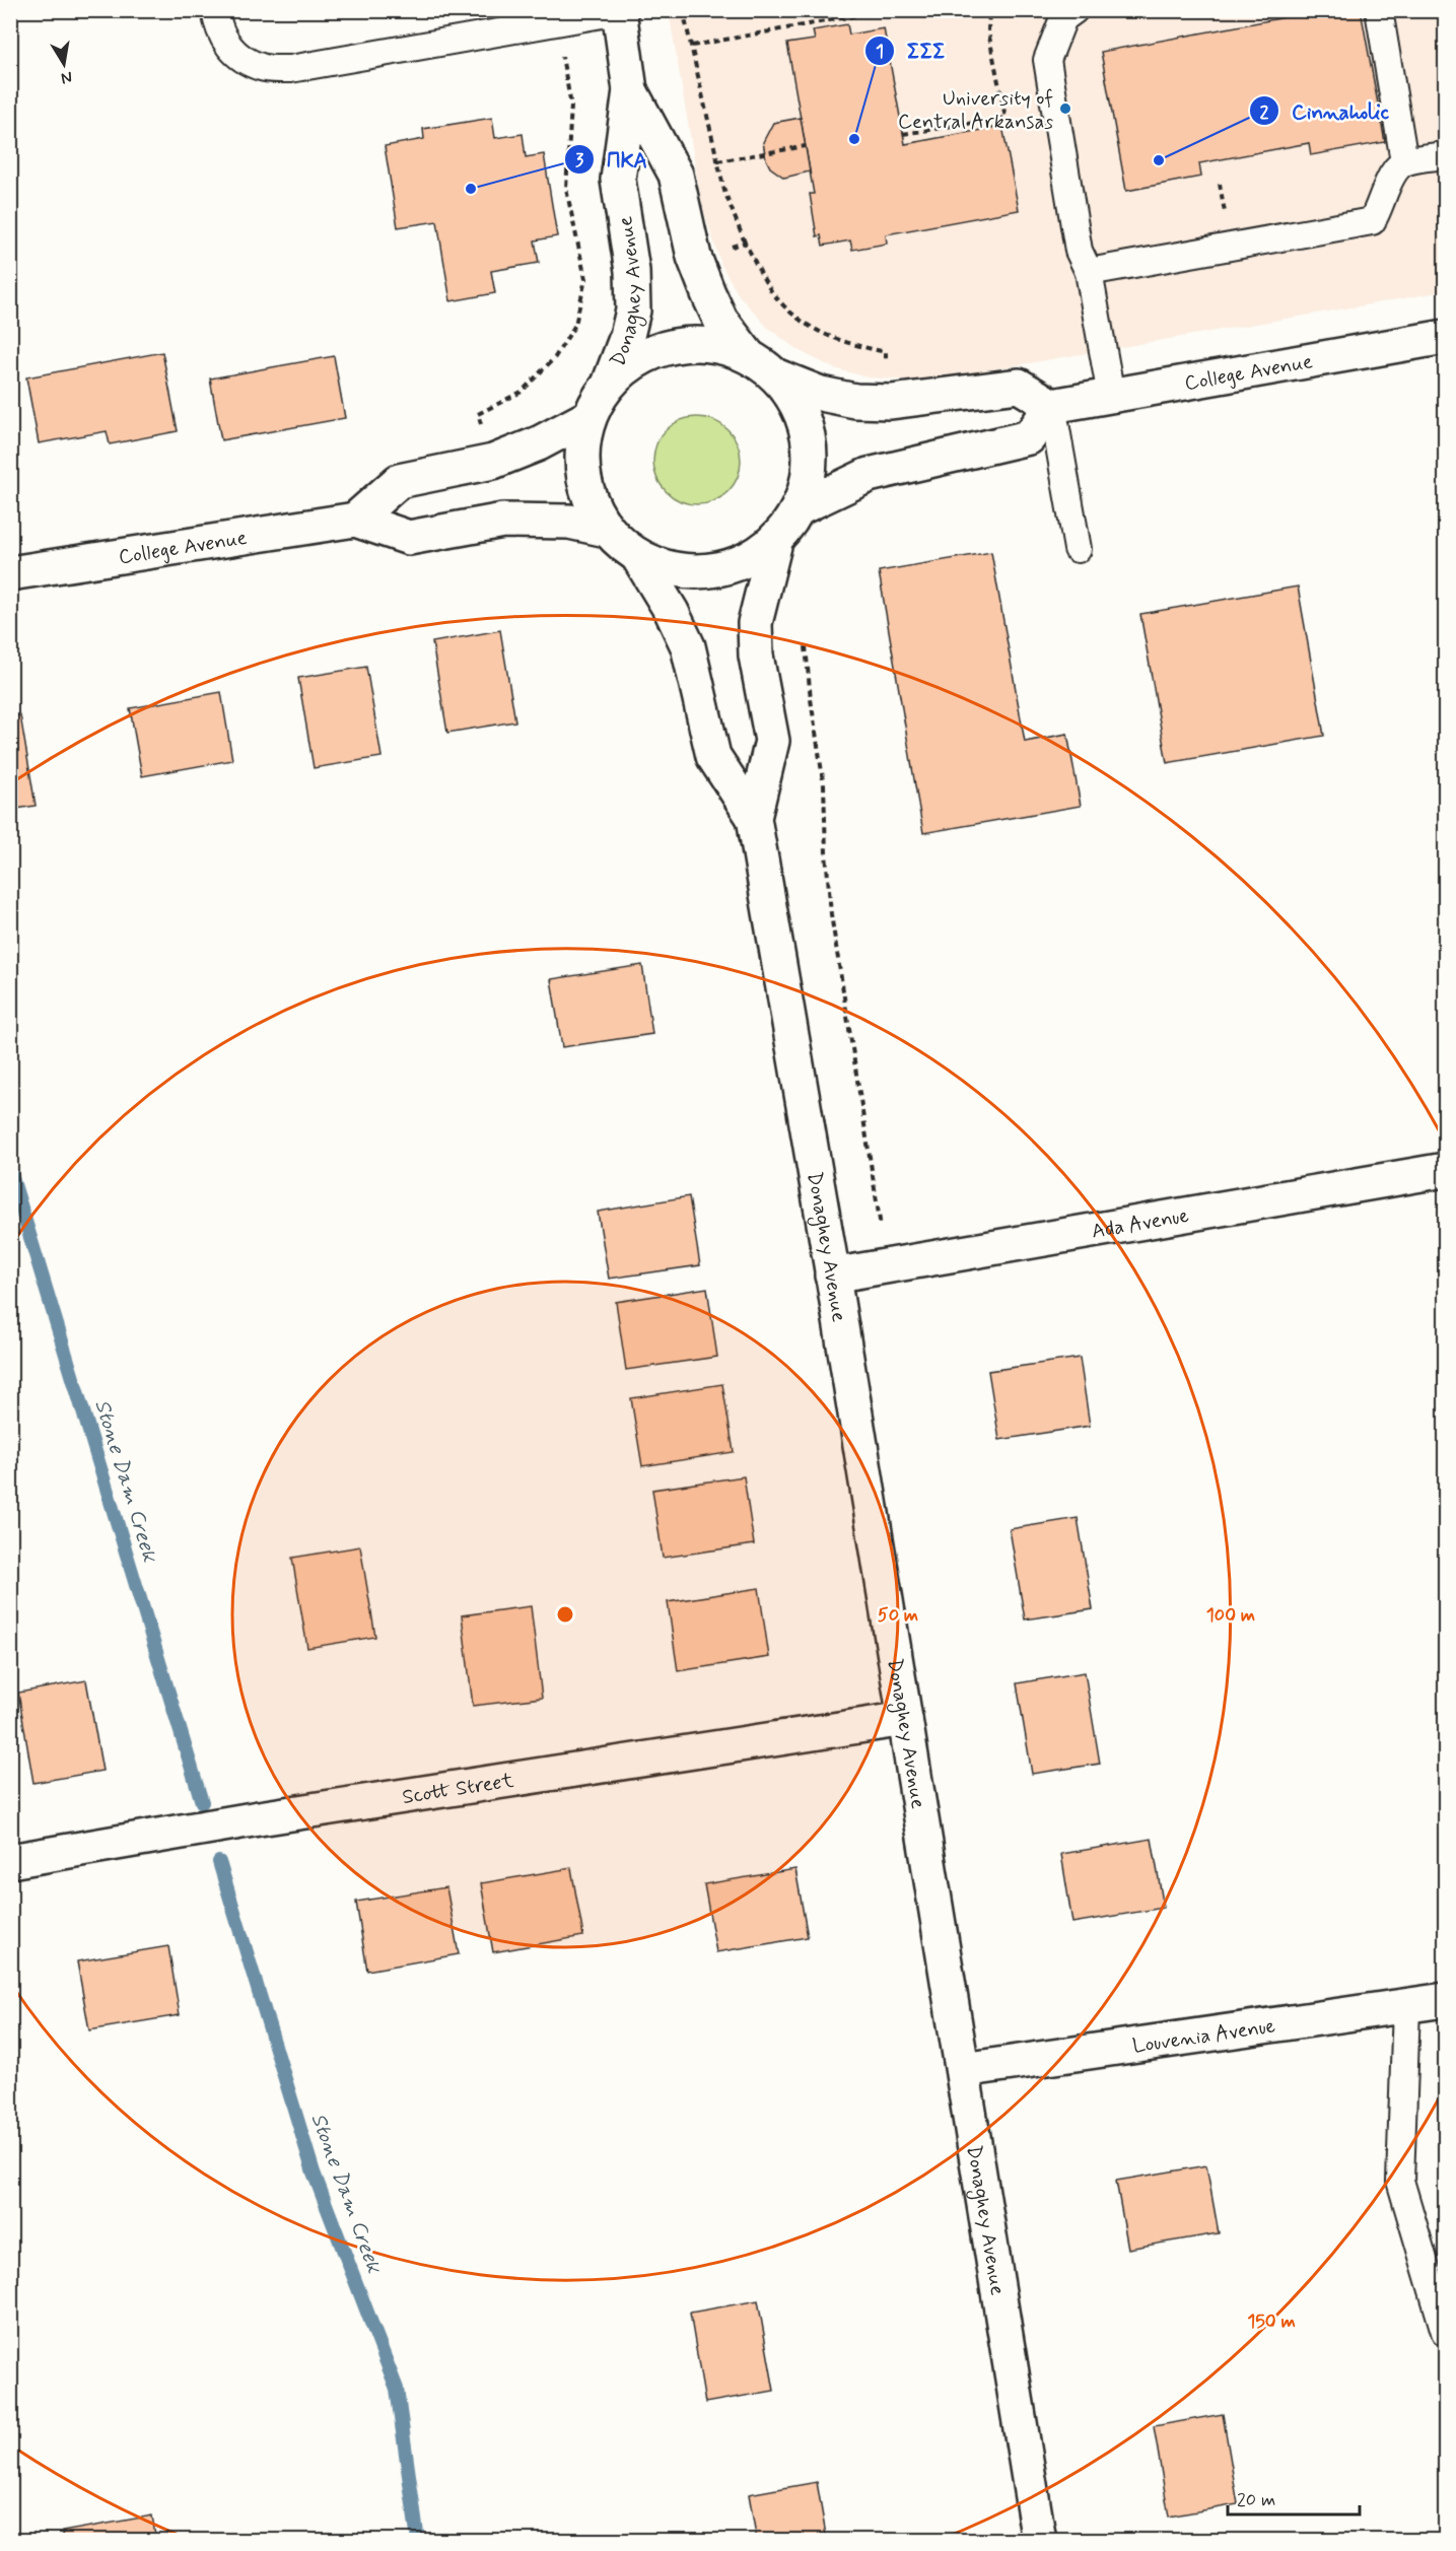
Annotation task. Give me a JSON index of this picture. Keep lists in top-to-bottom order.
{
  "streets": {
    "street": [
      "Donaghey Avenue",
      "College Avenue",
      "Ada Avenue",
      "Scott Street",
      "Louvenia Avenue"
    ]
  },
  "crossings": [
    ["Donaghey Avenue", "Ada Avenue"],
    ["Donaghey Avenue", "Scott Street"],
    ["Donaghey Avenue", "Louvenia Avenue"]
  ],
  "water": ["Stone Dam Creek"],
  "places": [
    "University of Central Arkansas",
    "ΣΣΣ",
    "Cinnaholic",
    "ΠΚΑ"
  ],
  "scale_bar": "20 m",
  "north": "bottom",
  "rings": ["50 m", "100 m", "150 m"]
}
